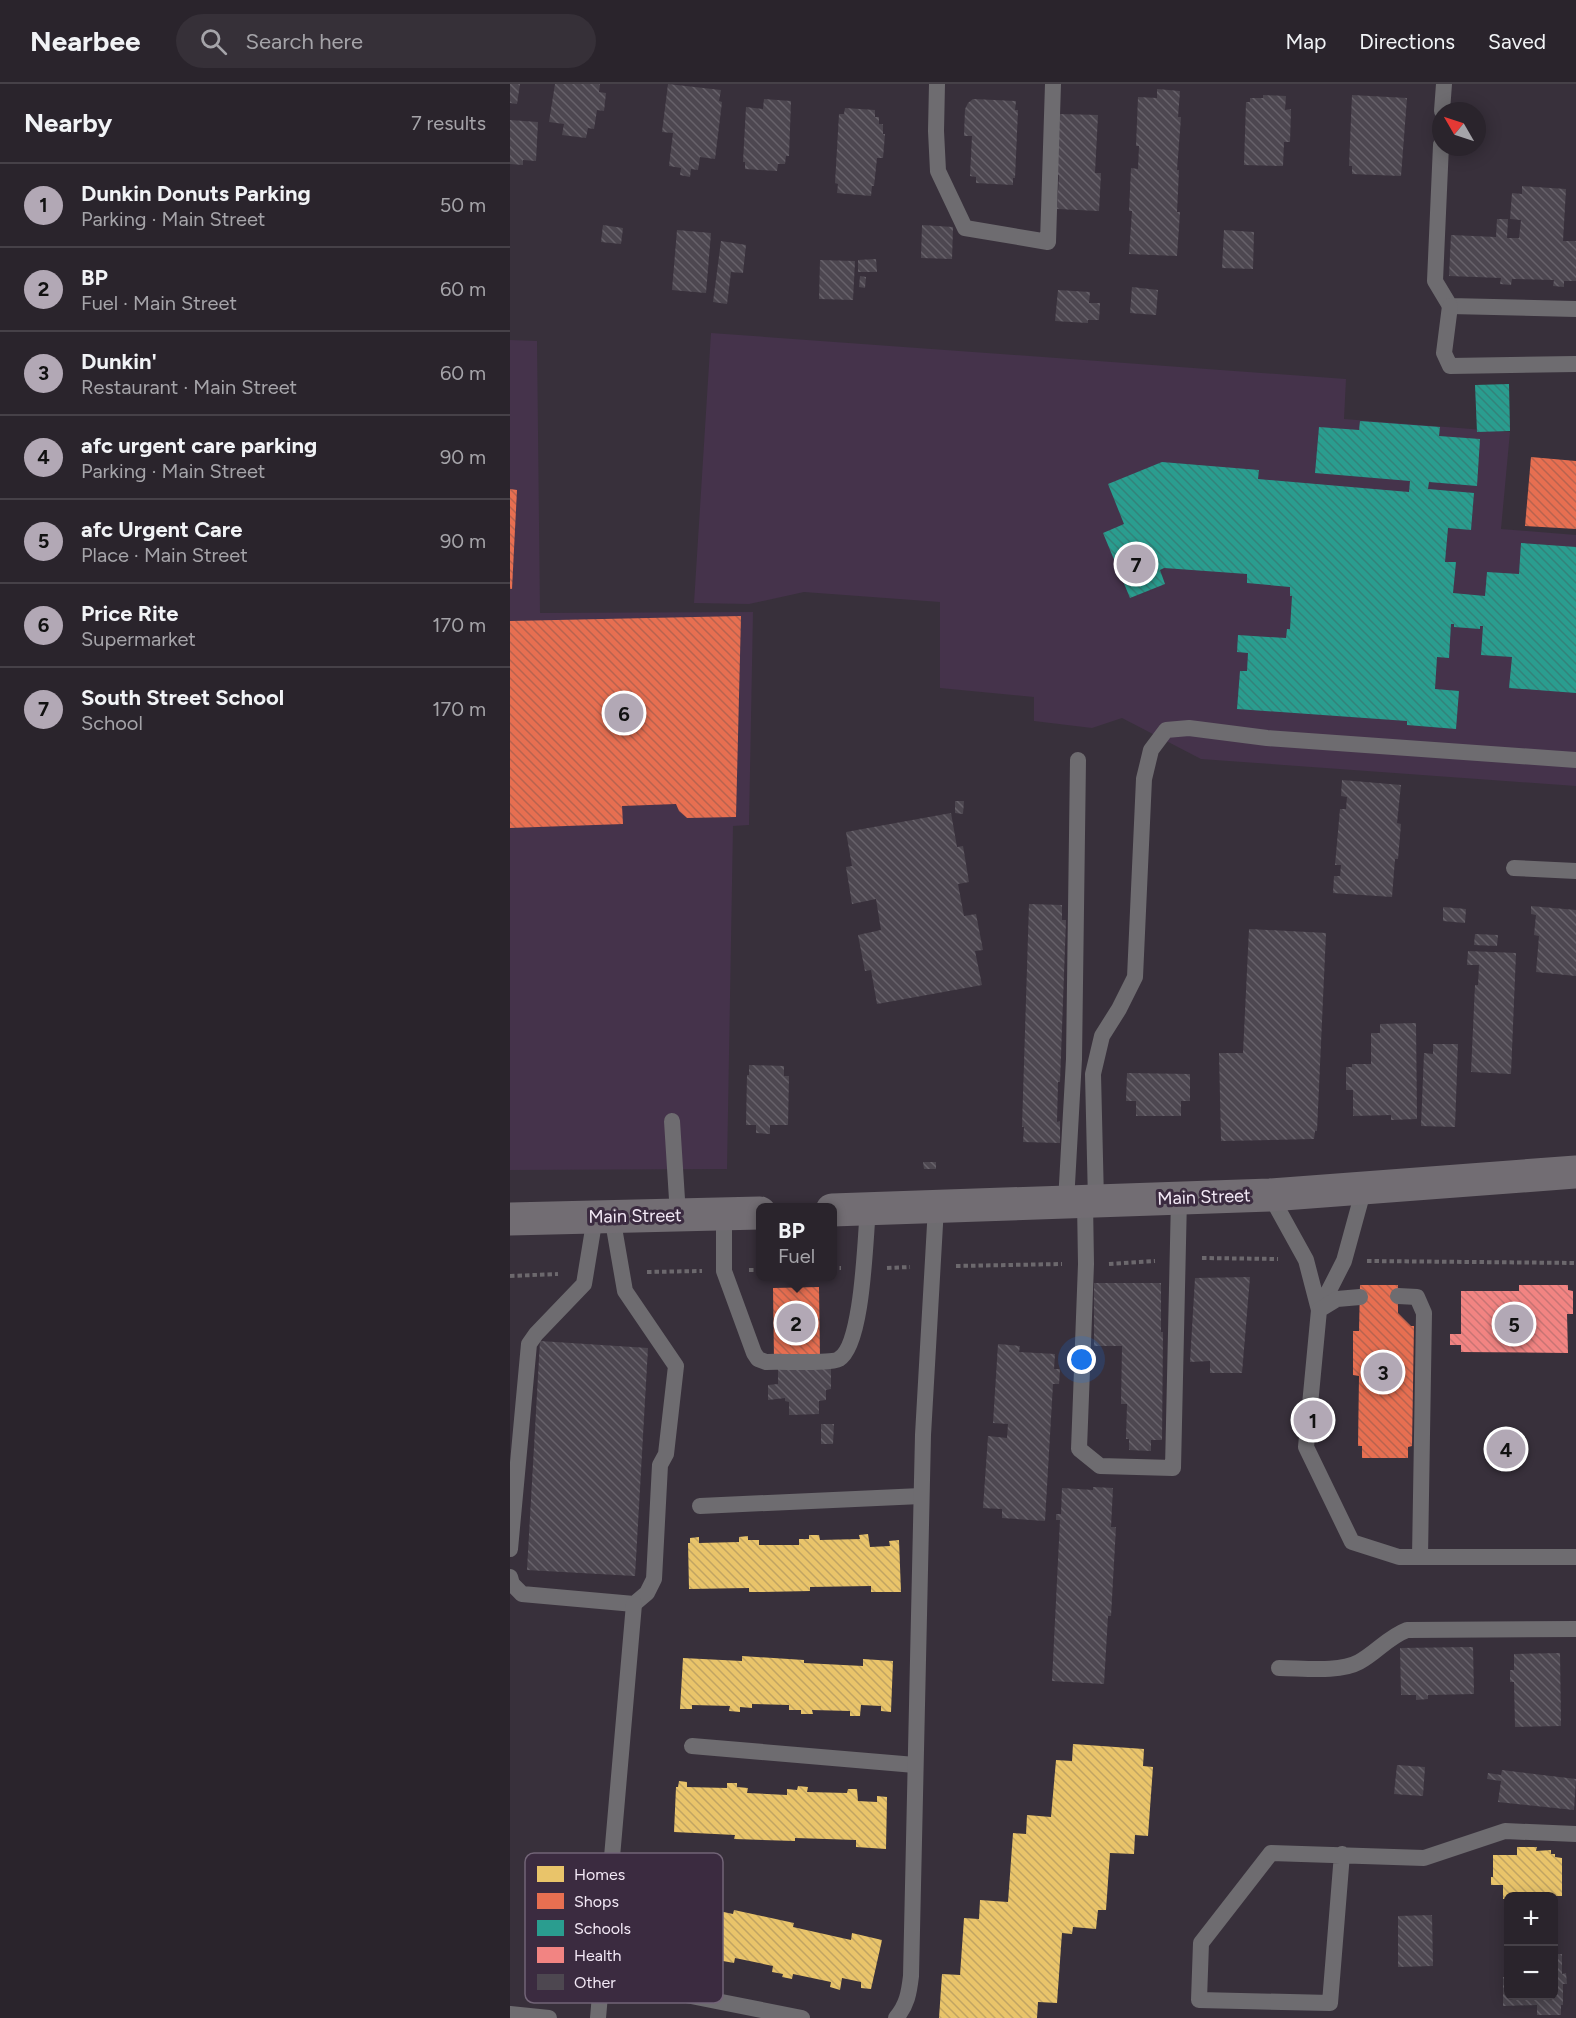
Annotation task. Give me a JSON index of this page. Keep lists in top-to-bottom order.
{
  "streets": {
    "main road": ["Main Street"]
  },
  "legend": [
    "Homes",
    "Shops",
    "Schools",
    "Health",
    "Other"
  ],
  "north": "top left",
  "page": {
    "header": "Nearbee",
    "search": "Search here",
    "nav": ["Map", "Directions", "Saved"],
    "heading": ["Nearby", "7 results"],
    "list": [
      {
        "mark": "1",
        "name": "Dunkin Donuts Parking",
        "note": "Parking · Main Street",
        "value": "50 m"
      },
      {
        "mark": "2",
        "name": "BP",
        "note": "Fuel · Main Street",
        "value": "60 m"
      },
      {
        "mark": "3",
        "name": "Dunkin'",
        "note": "Restaurant · Main Street",
        "value": "60 m"
      },
      {
        "mark": "4",
        "name": "afc urgent care parking",
        "note": "Parking · Main Street",
        "value": "90 m"
      },
      {
        "mark": "5",
        "name": "afc Urgent Care",
        "note": "Place · Main Street",
        "value": "90 m"
      },
      {
        "mark": "6",
        "name": "Price Rite",
        "note": "Supermarket",
        "value": "170 m"
      },
      {
        "mark": "7",
        "name": "South Street School",
        "note": "School",
        "value": "170 m"
      }
    ],
    "pins": [
      "7",
      "6",
      "2",
      "5",
      "3",
      "1",
      "4"
    ],
    "popup": ["BP", "Fuel"],
    "map_buttons": ["+", "−"]
  }
}
